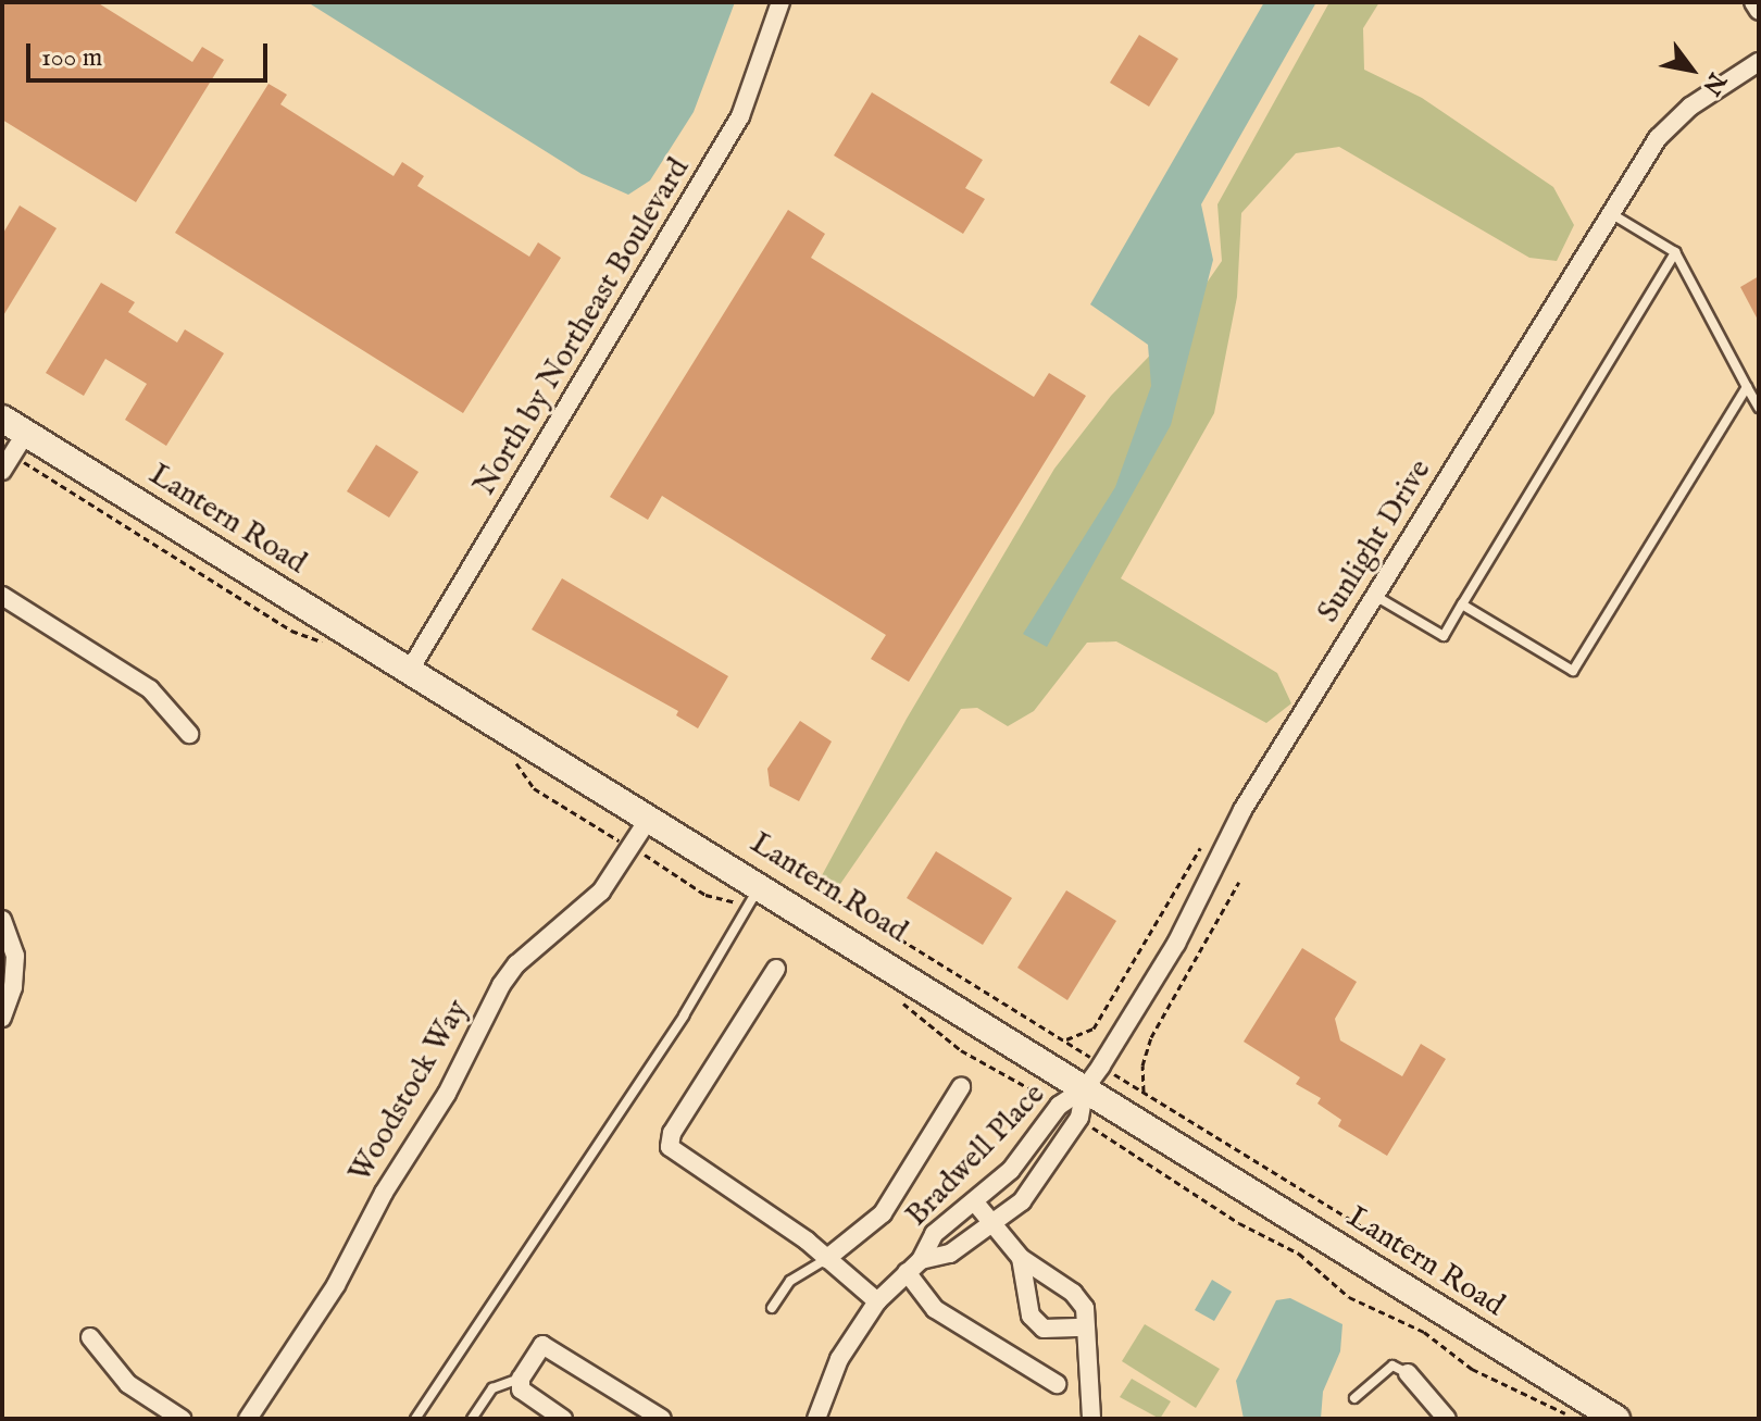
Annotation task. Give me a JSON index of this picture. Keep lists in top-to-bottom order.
{
  "streets": {
    "street": [
      "North by Northeast Boulevard",
      "Lantern Road",
      "Sunlight Drive",
      "Woodstock Way",
      "Bradwell Place"
    ]
  },
  "crossings": [
    ["North by Northeast Boulevard", "Lantern Road"],
    ["Lantern Road", "Sunlight Drive"],
    ["Lantern Road", "Woodstock Way"],
    ["Lantern Road", "Bradwell Place"],
    ["Sunlight Drive", "Bradwell Place"]
  ],
  "scale_bar": "100 m",
  "north": "bottom right"
}
